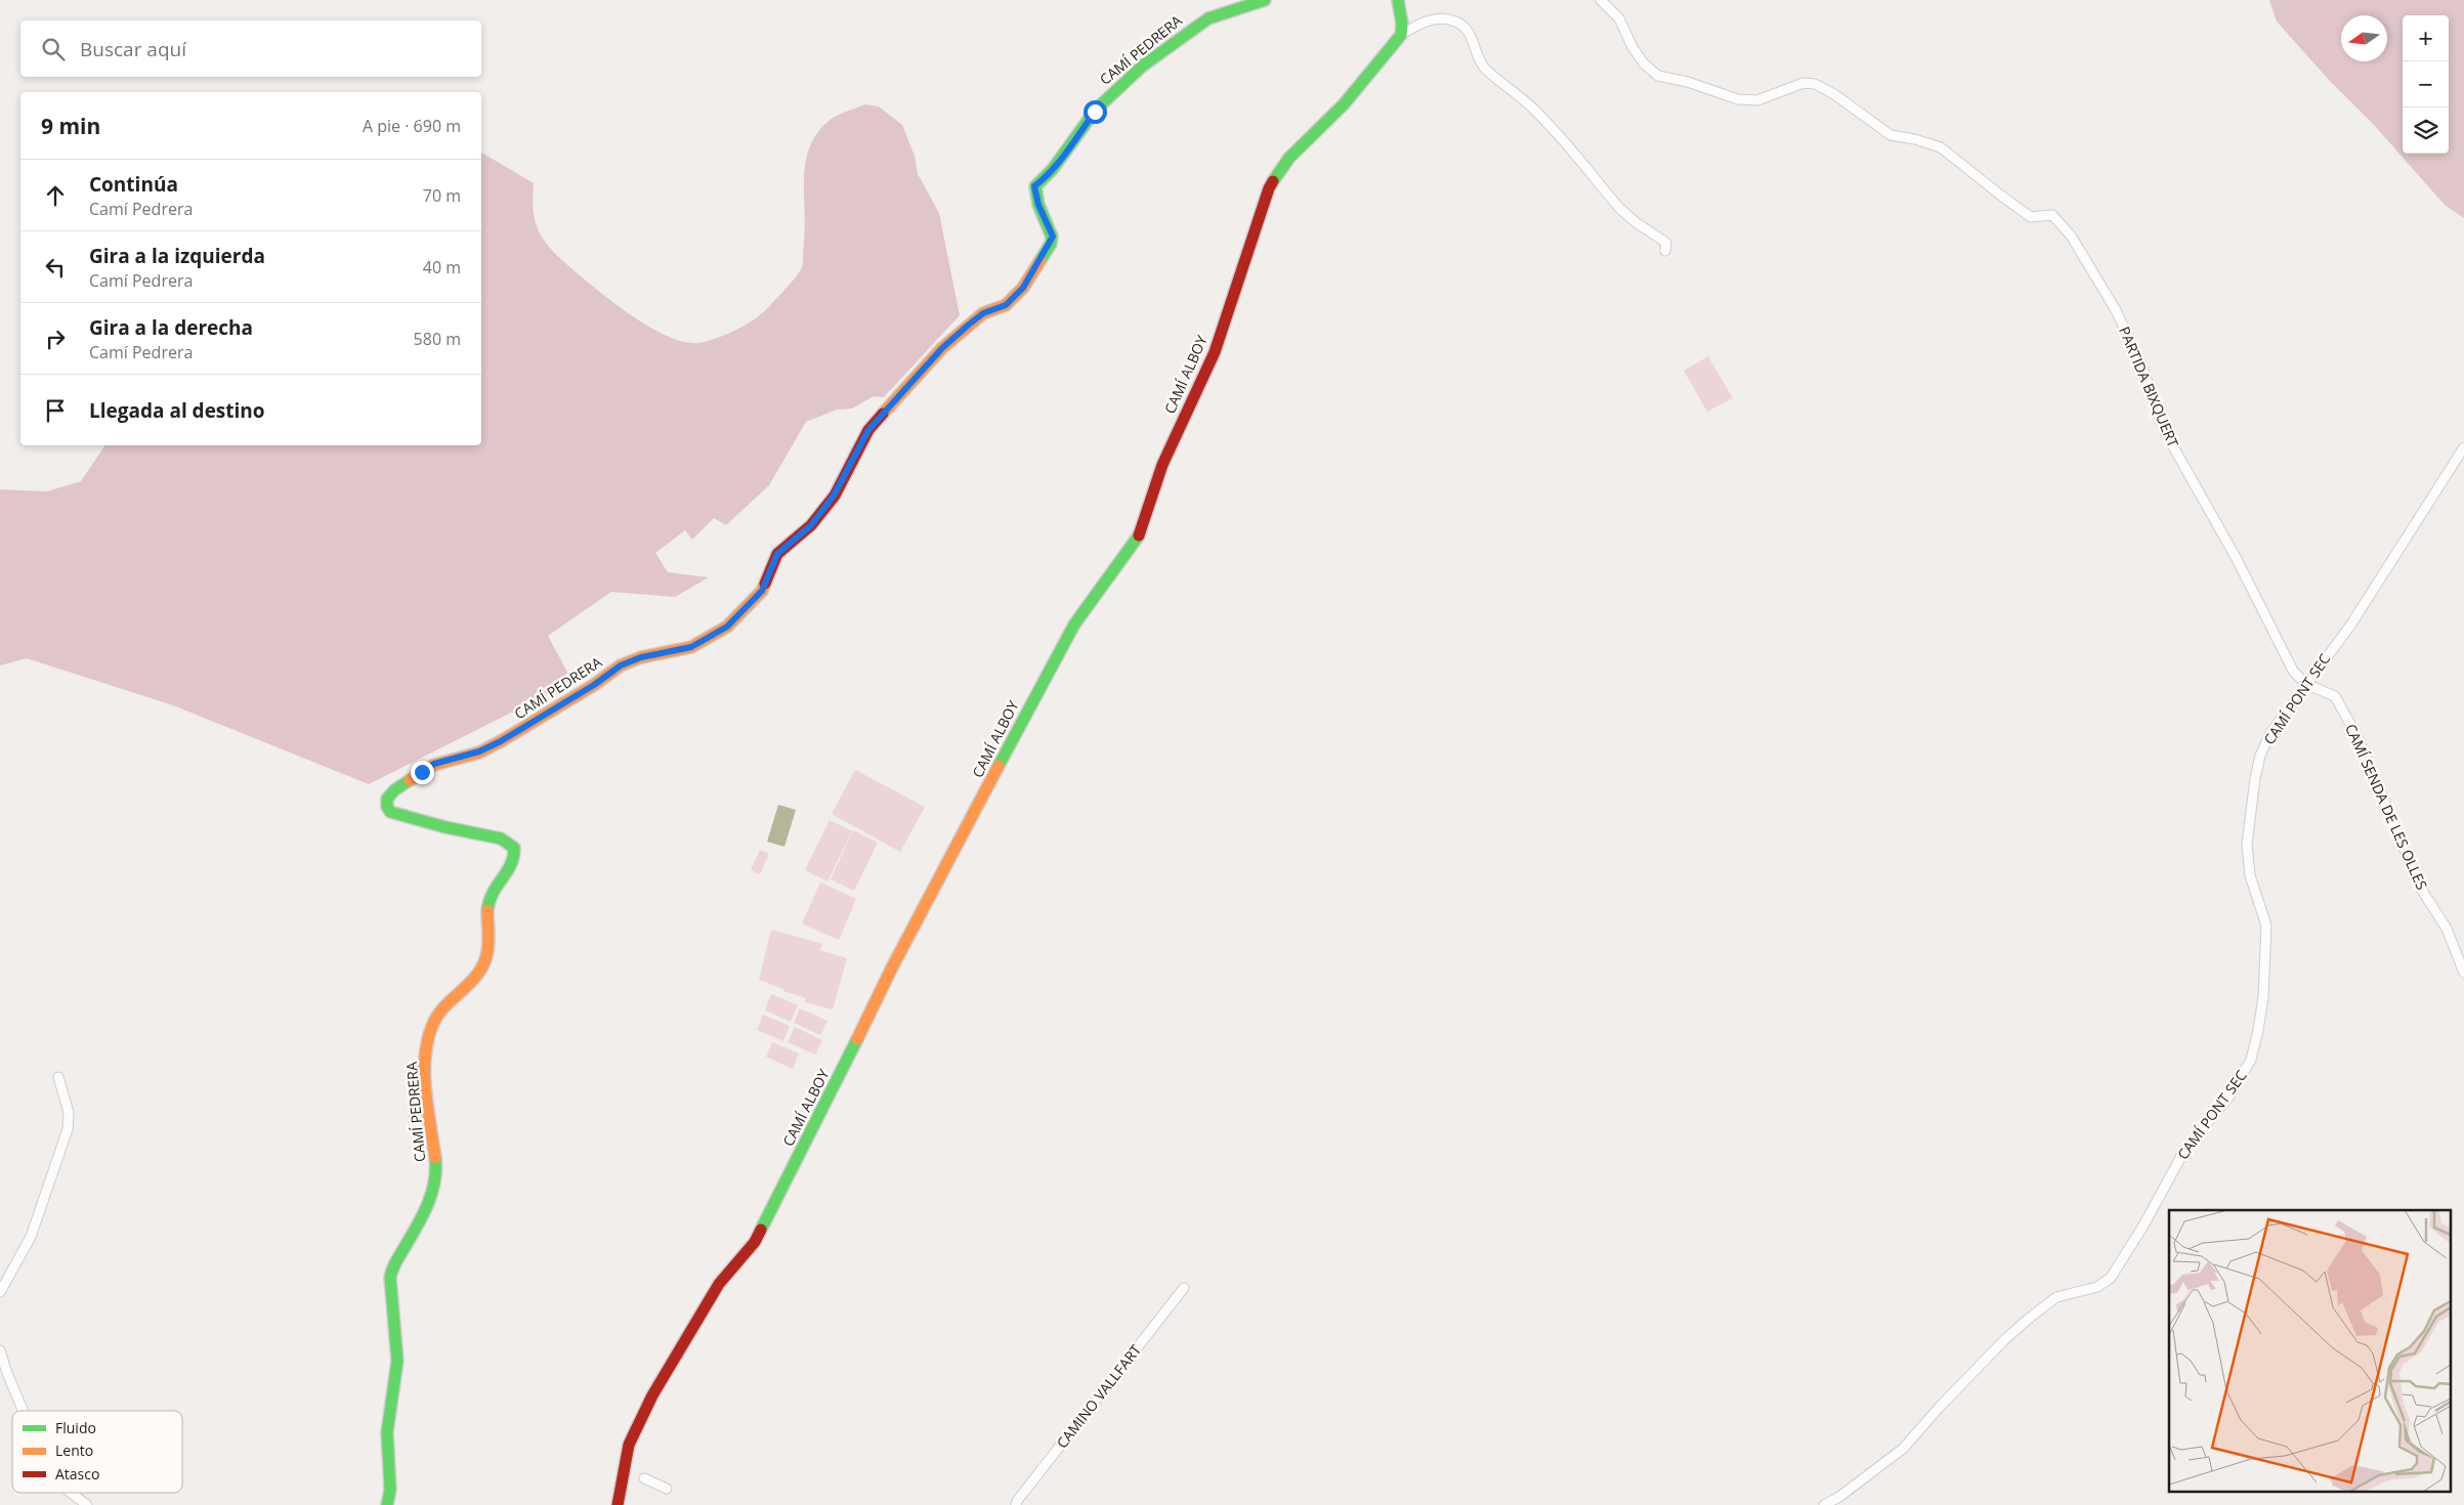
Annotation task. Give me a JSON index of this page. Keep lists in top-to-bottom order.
{
  "streets": {
    "street": [
      "CAMÍ PEDRERA",
      "CAMÍ ALBOY",
      "PARTIDA BIXQUERT",
      "CAMÍ PONT SEC",
      "CAMÍ SENDA DE LES OLLES",
      "CAMINO VALLFART"
    ]
  },
  "crossings": [
    ["PARTIDA BIXQUERT", "CAMÍ PONT SEC"],
    ["PARTIDA BIXQUERT", "CAMÍ SENDA DE LES OLLES"],
    ["CAMÍ PONT SEC", "CAMÍ SENDA DE LES OLLES"]
  ],
  "legend": ["Fluido", "Lento", "Atasco"],
  "north": "left",
  "page": {
    "map_buttons": ["+", "−"],
    "search": "Buscar aquí",
    "heading": ["9 min", "A pie · 690 m"],
    "list": [
      ["Continúa", "Camí Pedrera", "70 m"],
      ["Gira a la izquierda", "Camí Pedrera", "40 m"],
      ["Gira a la derecha", "Camí Pedrera", "580 m"],
      "Llegada al destino"
    ]
  }
}
